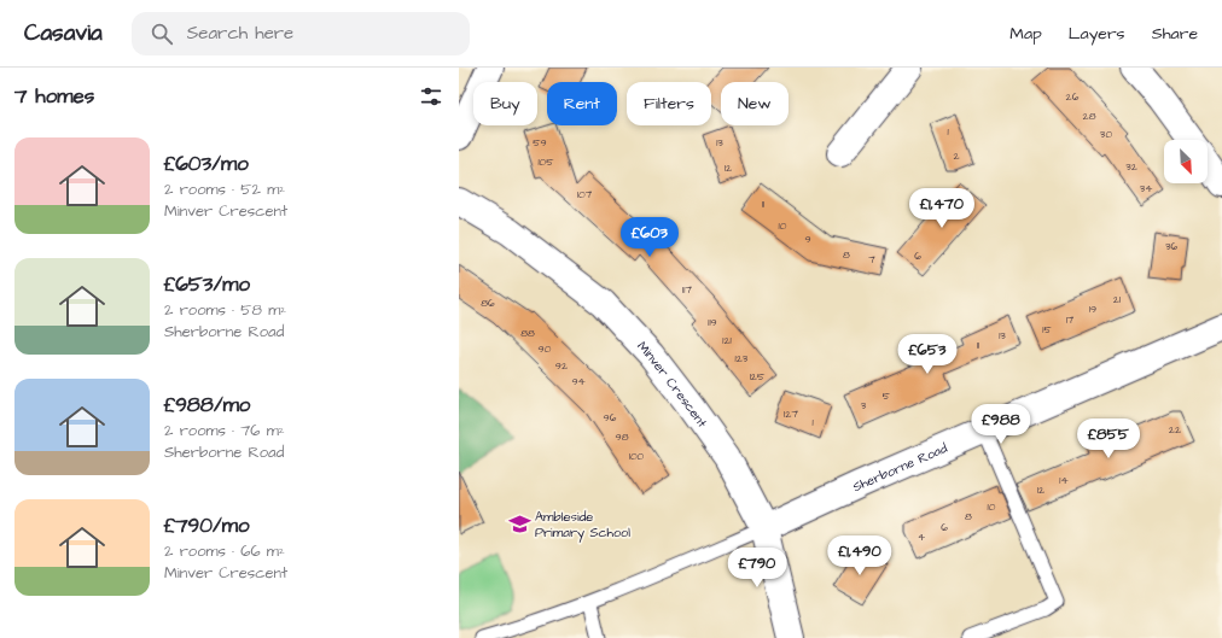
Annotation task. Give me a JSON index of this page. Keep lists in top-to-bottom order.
{
  "streets": {
    "street": ["Minver Crescent", "Sherborne Road"]
  },
  "crossings": [
    ["Minver Crescent", "Sherborne Road"]
  ],
  "places": {
    "school or university": ["Ambleside Primary School"]
  },
  "house_numbers": [
    "26",
    "28",
    "1",
    "30",
    "59",
    "13",
    "2",
    "105",
    "32",
    "12",
    "34",
    "107",
    "11",
    "10",
    "9",
    "36",
    "8",
    "6",
    "7",
    "117",
    "21",
    "86",
    "19",
    "17",
    "119",
    "15",
    "88",
    "13",
    "121",
    "11",
    "90",
    "123",
    "92",
    "125",
    "94",
    "5",
    "3",
    "127",
    "96",
    "1",
    "22",
    "98",
    "100",
    "14",
    "12",
    "10",
    "8",
    "6",
    "4"
  ],
  "north": "bottom right",
  "page": {
    "header": "Casavia",
    "search": "Search here",
    "nav": ["Map", "Layers", "Share"],
    "heading": "7 homes",
    "chip": [
      "Buy",
      "Rent",
      "Filters",
      "New"
    ],
    "list": [
      {
        "name": "£603/mo",
        "note": "2 rooms · 52 m² · Minver Crescent"
      },
      {
        "name": "£653/mo",
        "note": "2 rooms · 58 m² · Sherborne Road"
      },
      {
        "name": "£988/mo",
        "note": "2 rooms · 76 m² · Sherborne Road"
      },
      {
        "name": "£790/mo",
        "note": "2 rooms · 66 m² · Minver Crescent"
      }
    ],
    "price": [
      "£1,470",
      "£603",
      "£653",
      "£988",
      "£855",
      "£1,490",
      "£790"
    ]
  }
}
